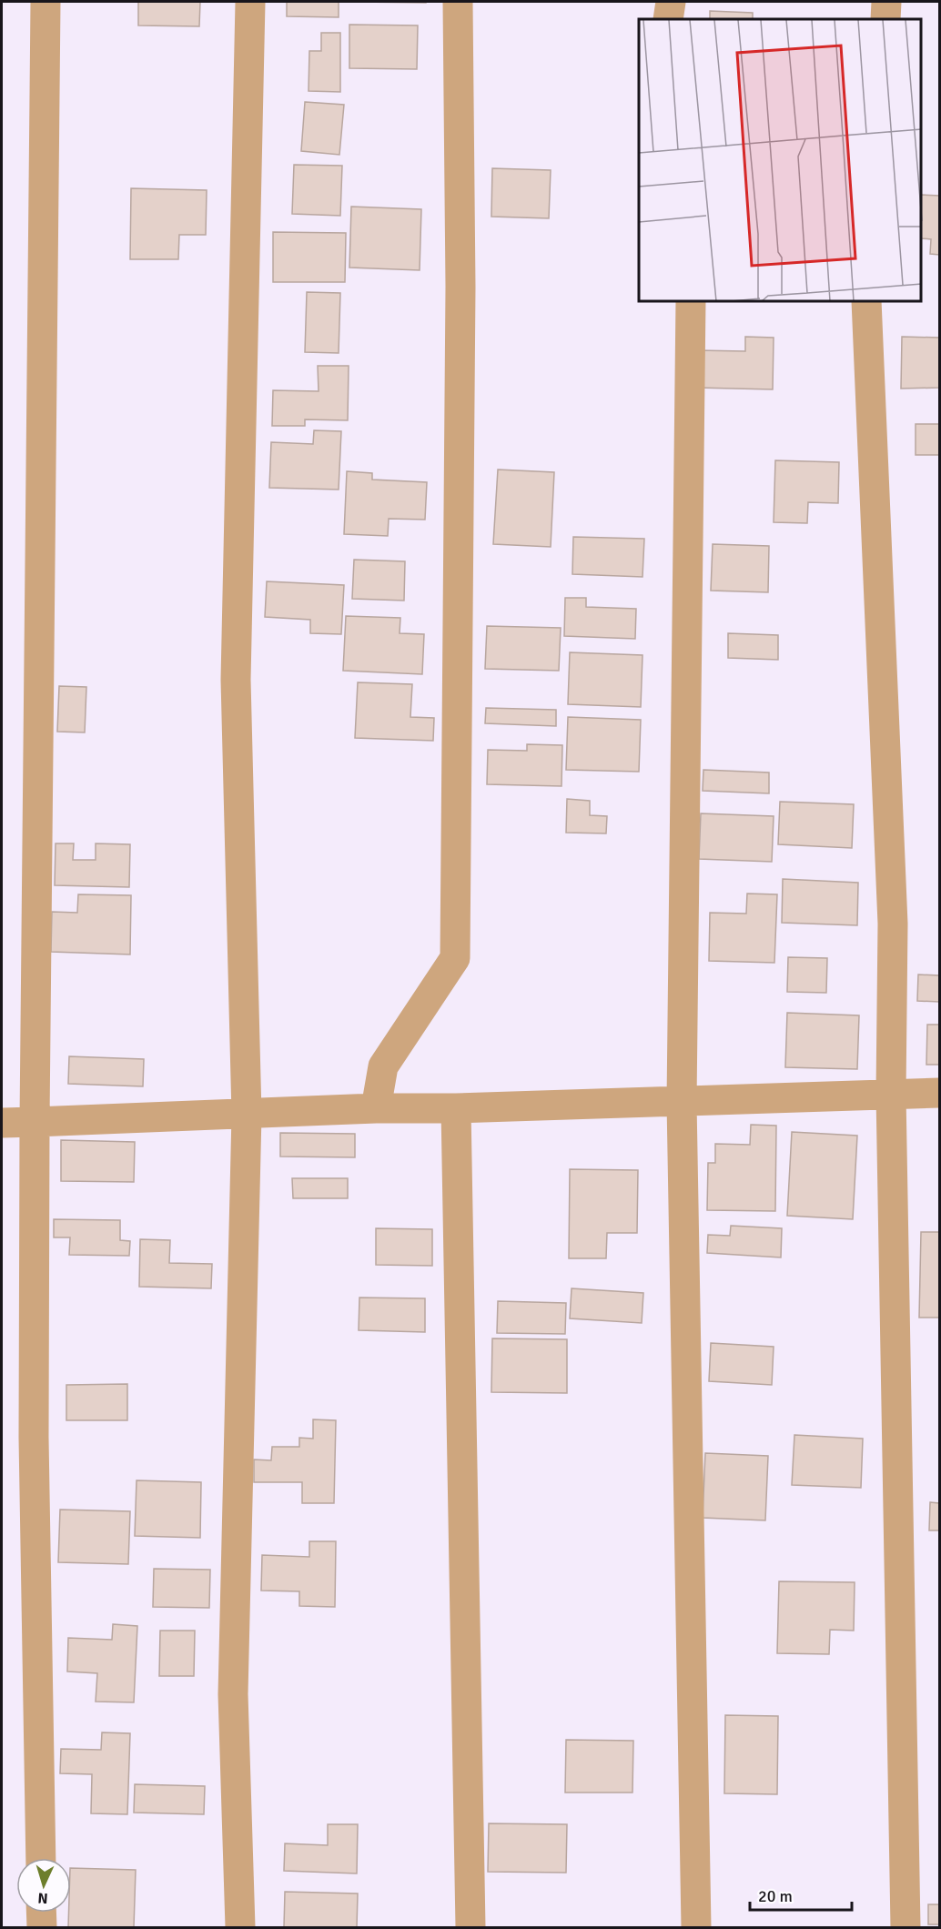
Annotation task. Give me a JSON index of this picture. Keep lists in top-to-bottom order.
{
  "scale_bar": "20 m",
  "north": "bottom"
}
